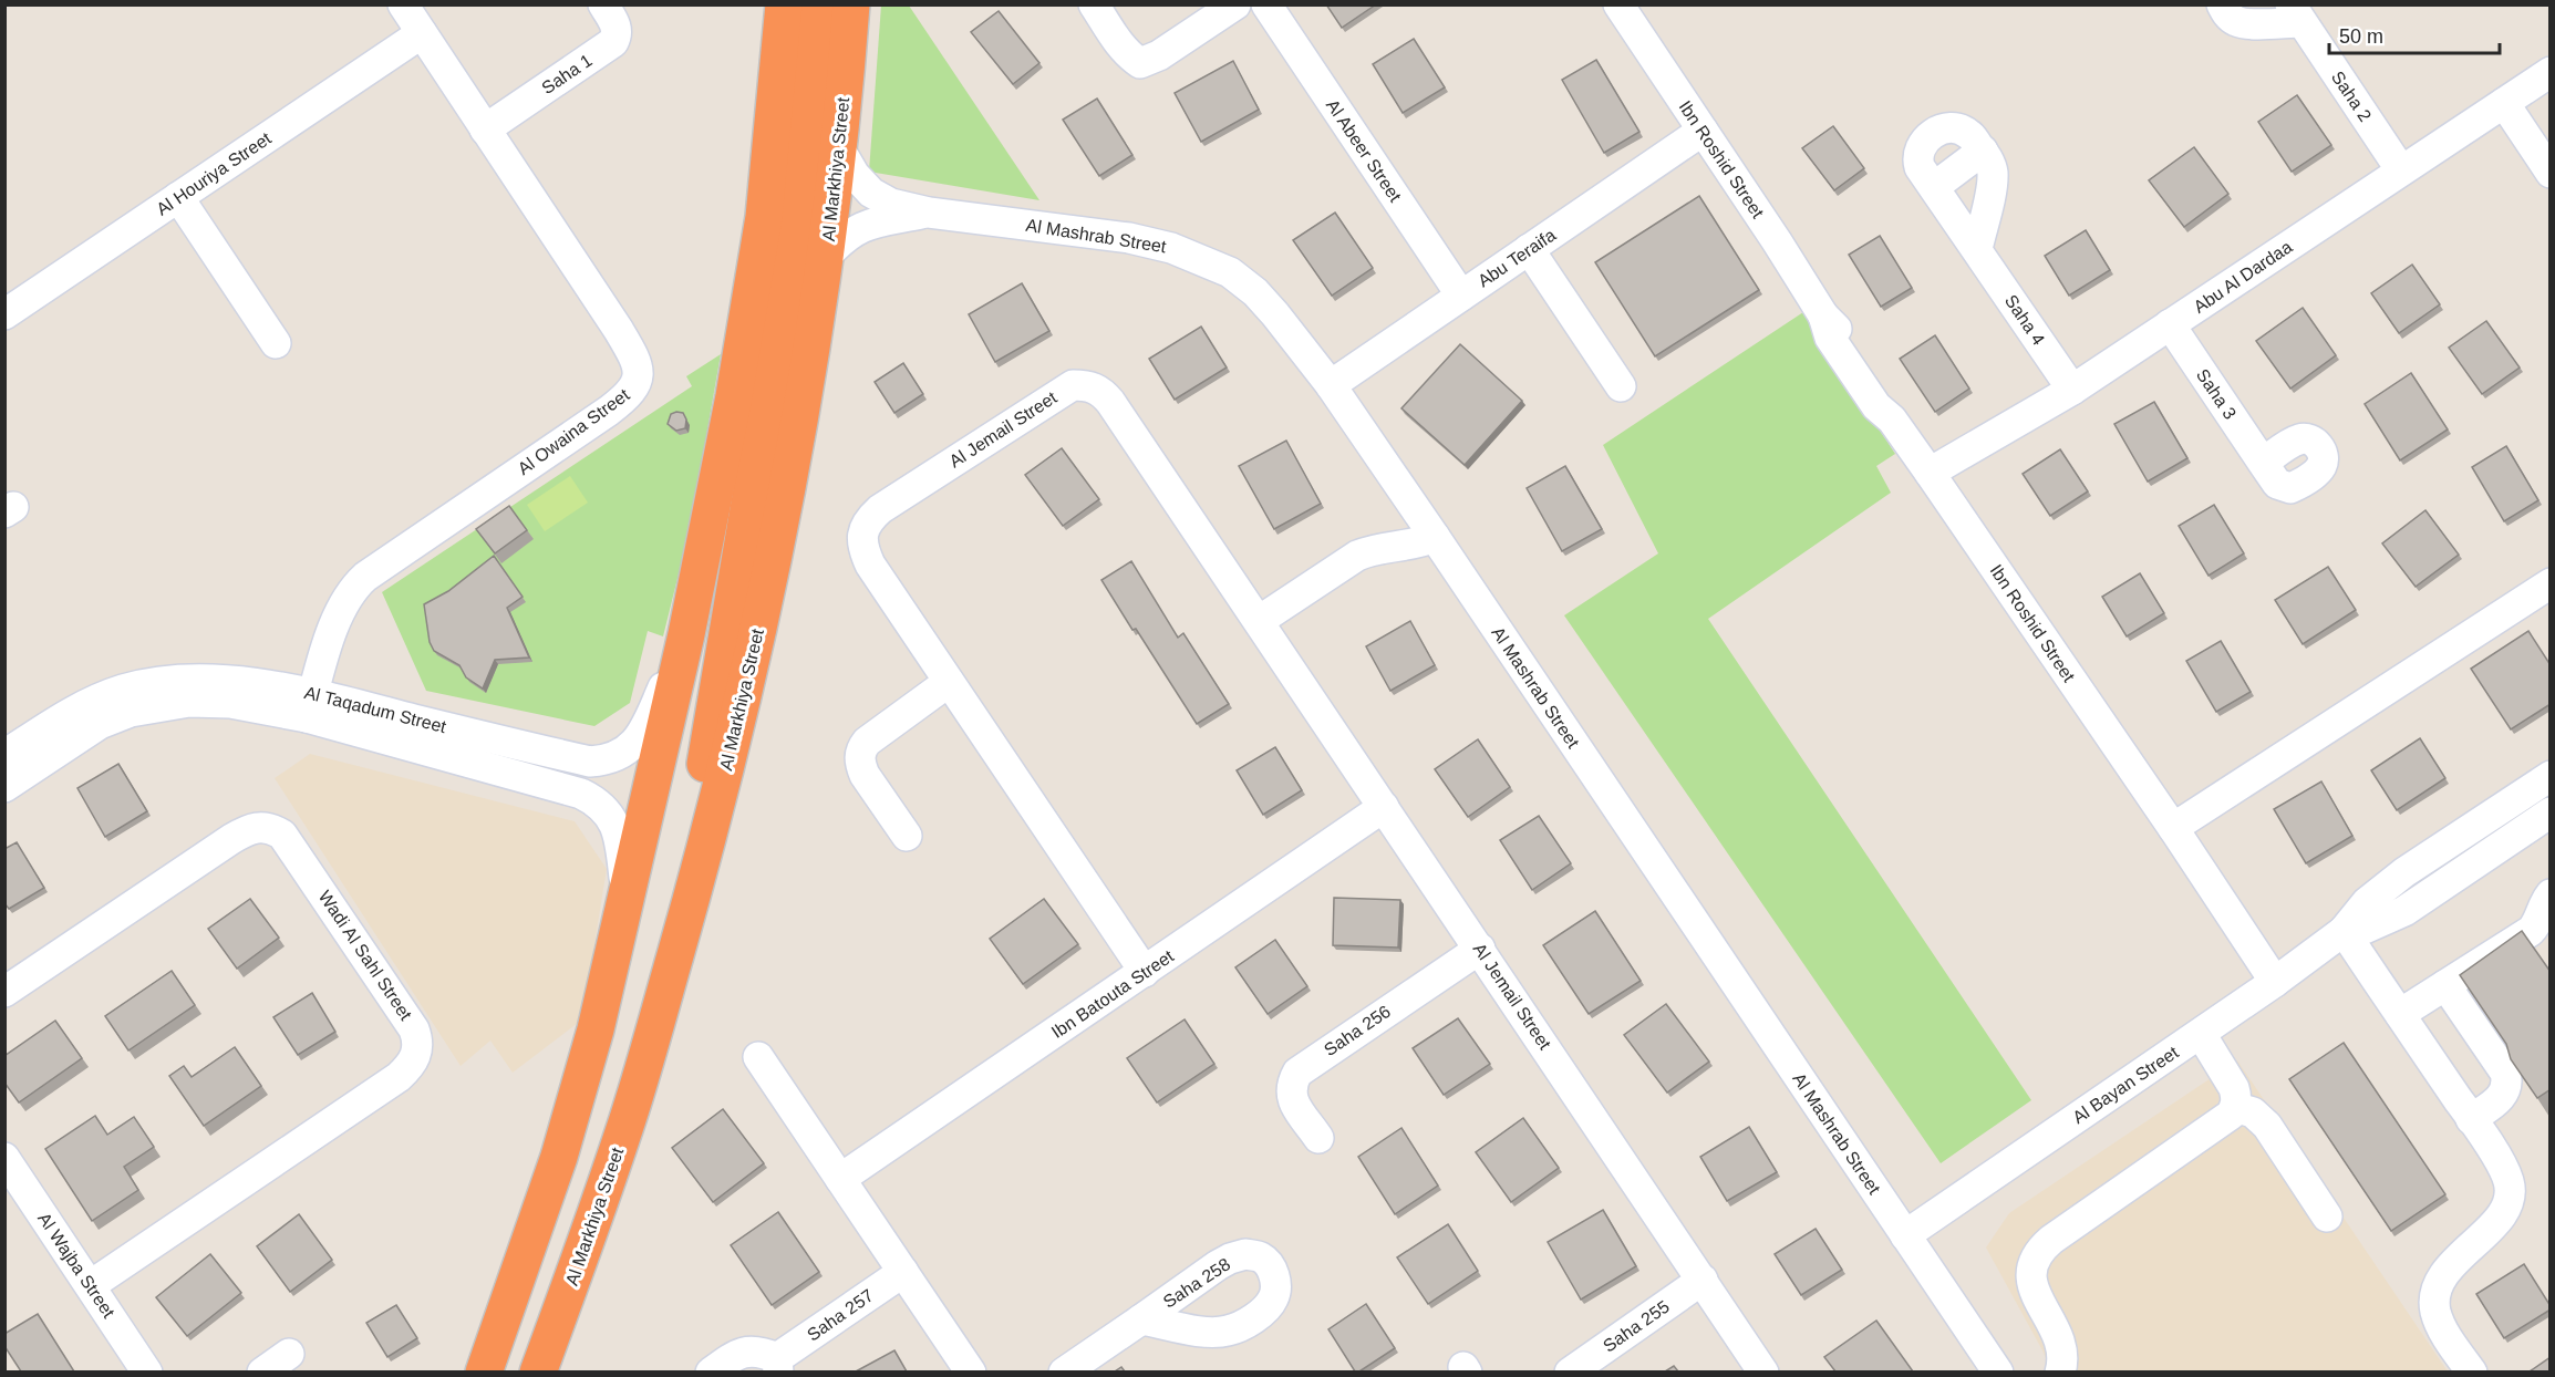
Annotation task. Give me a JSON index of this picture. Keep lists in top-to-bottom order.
{
  "streets": {
    "highway": ["Al Markhiya Street"],
    "street": [
      "Saha 1",
      "Saha 2",
      "Al Abeer Street",
      "Ibn Roshid Street",
      "Al Houriya Street",
      "Al Mashrab Street",
      "Abu Teraifa",
      "Abu Al Dardaa",
      "Saha 4",
      "Saha 3",
      "Al Jemail Street",
      "Al Owaina Street",
      "Al Taqadum Street",
      "Wadi Al Sahl Street",
      "Ibn Batouta Street",
      "Saha 256",
      "Al Bayan Street",
      "Al Wajba Street",
      "Saha 257",
      "Saha 255"
    ]
  },
  "crossings": [
    ["Saha 1", "Al Owaina Street"],
    ["Saha 2", "Abu Al Dardaa"],
    ["Al Abeer Street", "Abu Teraifa"],
    ["Ibn Roshid Street", "Abu Teraifa"],
    ["Ibn Roshid Street", "Abu Al Dardaa"],
    ["Ibn Roshid Street", "Al Bayan Street"],
    ["Al Markhiya Street", "Al Mashrab Street"],
    ["Al Houriya Street", "Al Owaina Street"],
    ["Al Mashrab Street", "Abu Teraifa"],
    ["Al Mashrab Street", "Al Bayan Street"],
    ["Abu Al Dardaa", "Saha 4"],
    ["Abu Al Dardaa", "Saha 3"],
    ["Al Jemail Street", "Ibn Batouta Street"],
    ["Al Jemail Street", "Saha 256"],
    ["Al Jemail Street", "Saha 255"],
    ["Al Owaina Street", "Al Taqadum Street"],
    ["Wadi Al Sahl Street", "Al Wajba Street"]
  ],
  "scale_bar": "50 m"
}
